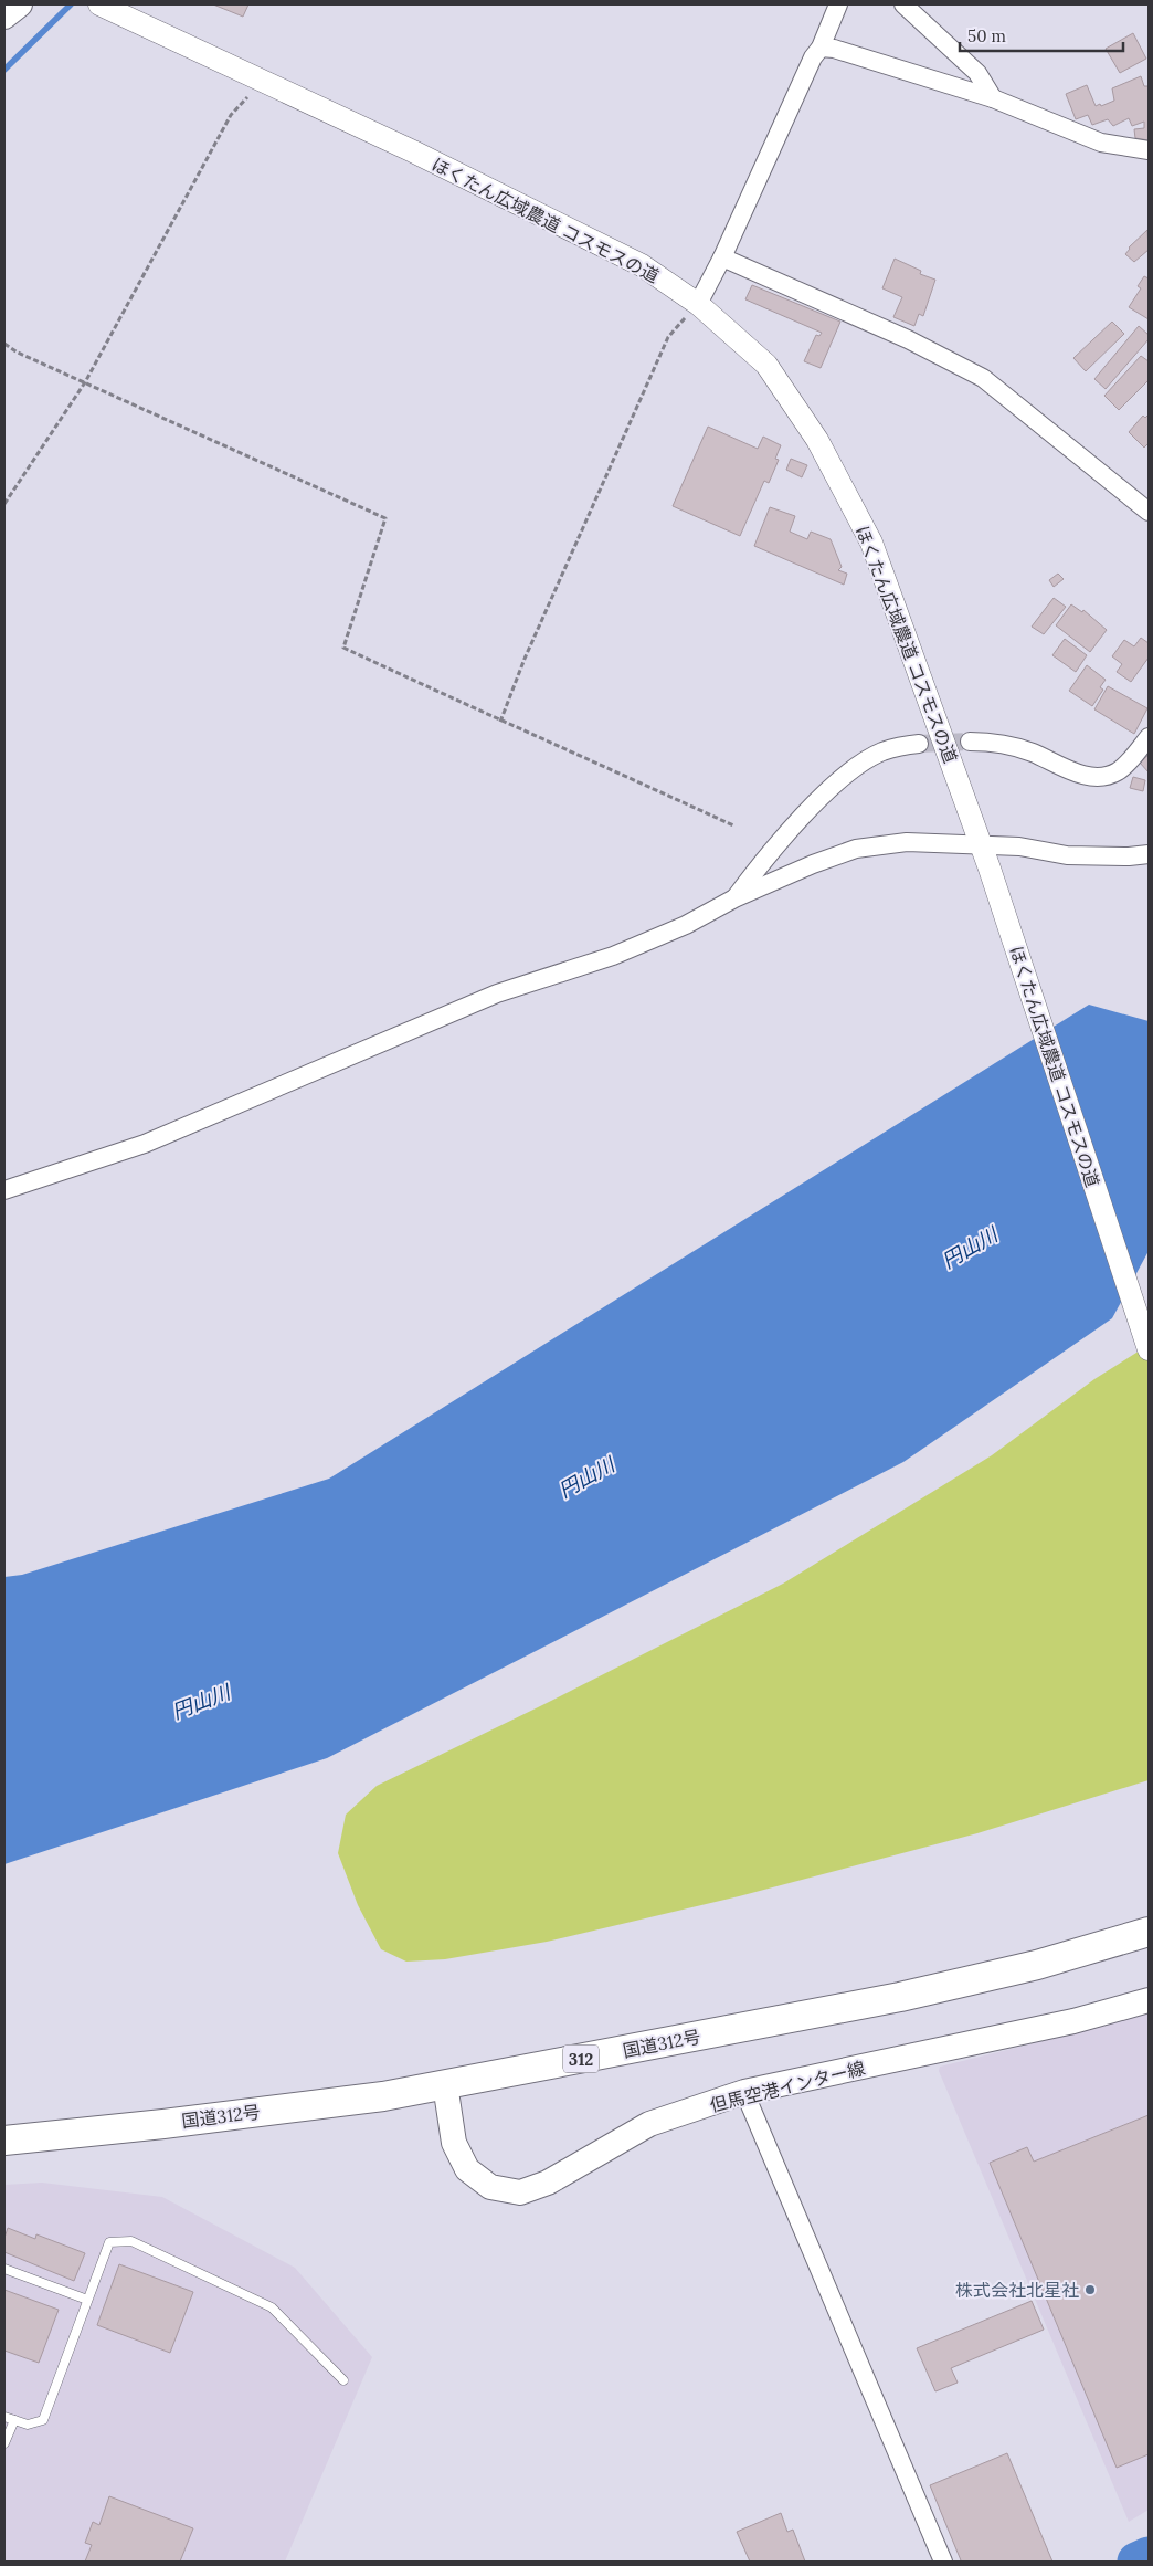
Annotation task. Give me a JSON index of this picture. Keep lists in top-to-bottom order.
{
  "streets": {
    "highway": ["国道312号", "312"],
    "main road": ["但馬空港インター線"],
    "street": ["ほくたん広域農道 コスモスの道"]
  },
  "crossings": [
    ["国道312号", "但馬空港インター線"]
  ],
  "water": ["円山川"],
  "places": ["株式会社北星社"],
  "scale_bar": "50 m"
}
